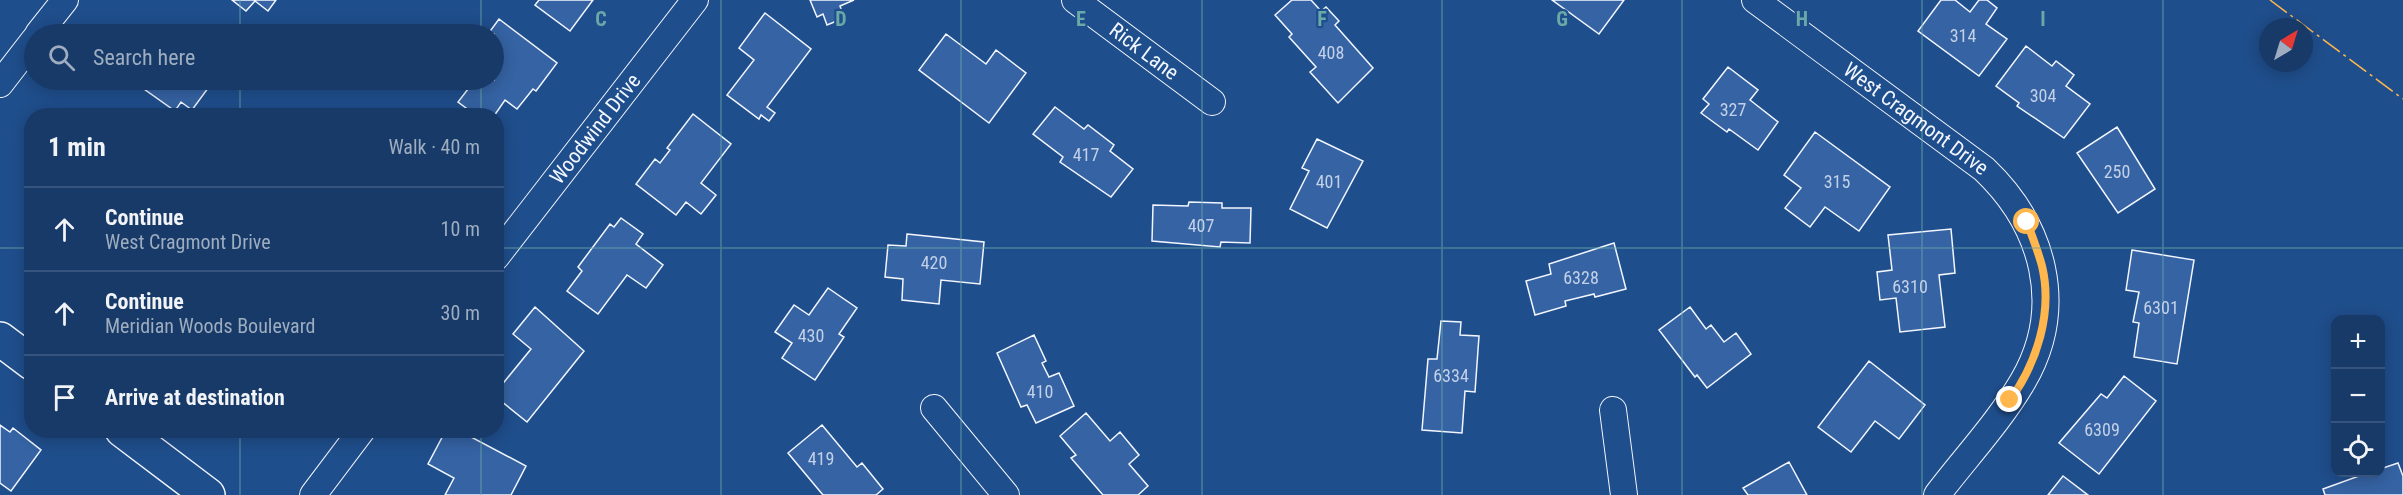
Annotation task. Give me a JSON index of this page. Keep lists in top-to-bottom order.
{
  "streets": {
    "street": ["Rick Lane", "West Cragmont Drive", "Woodwind Drive"]
  },
  "house_numbers": [
    "314",
    "408",
    "304",
    "327",
    "417",
    "250",
    "401",
    "315",
    "407",
    "420",
    "6328",
    "6310",
    "6301",
    "430",
    "6334",
    "410",
    "6309",
    "419"
  ],
  "north": "top right",
  "page": {
    "search": "Search here",
    "heading": ["1 min", "Walk · 40 m"],
    "list": [
      ["Continue", "West Cragmont Drive", "10 m"],
      ["Continue", "Meridian Woods Boulevard", "30 m"],
      "Arrive at destination"
    ],
    "map_buttons": ["+", "−"]
  },
  "grid": {
    "columns": [
      "C",
      "D",
      "E",
      "F",
      "G",
      "H",
      "I"
    ]
  }
}
